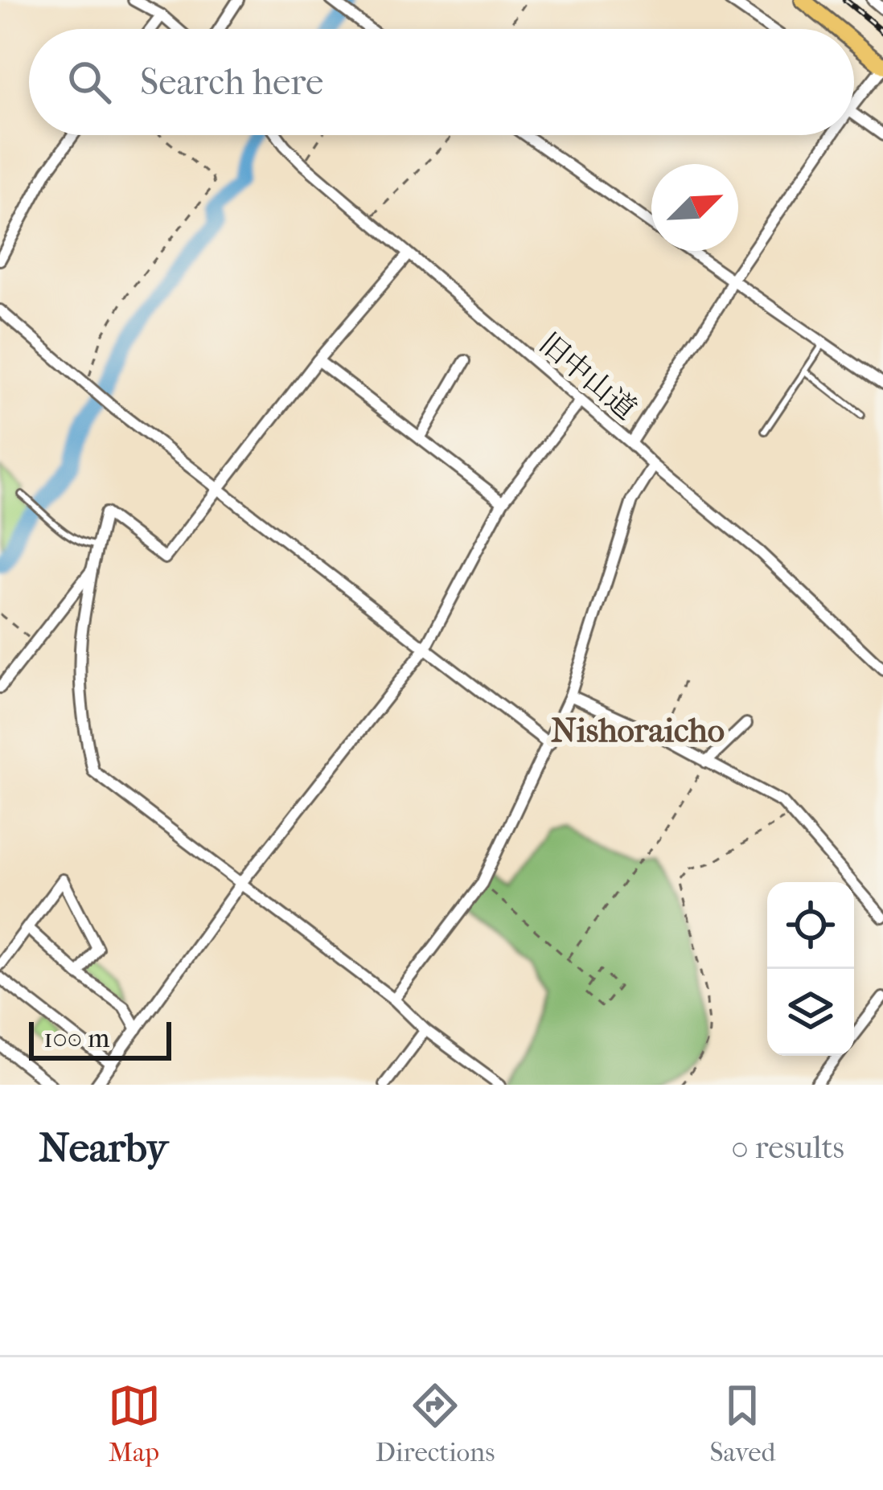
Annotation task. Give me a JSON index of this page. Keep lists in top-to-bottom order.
{
  "streets": {
    "street": ["旧中山道"]
  },
  "districts": ["Nishoraicho"],
  "scale_bar": "100 m",
  "north": "top right",
  "page": {
    "search": "Search here",
    "scale": "100 m",
    "heading": ["Nearby", "0 results"],
    "nav": ["Map", "Directions", "Saved"]
  }
}
